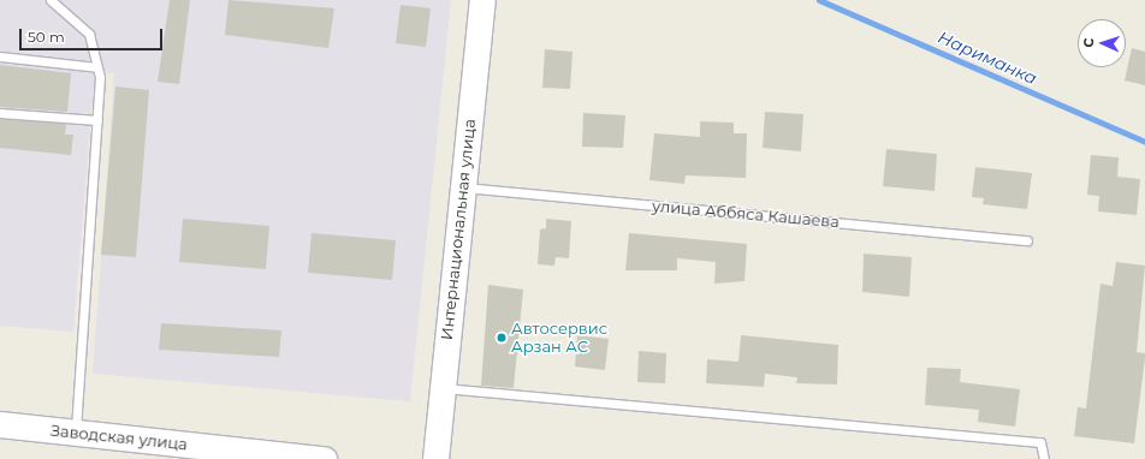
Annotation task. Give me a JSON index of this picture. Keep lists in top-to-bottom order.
{
  "streets": {
    "street": ["Интернациональная улица", "Заводская улица"],
    "lane": ["улица Аббяса Кашаева"]
  },
  "crossings": [
    ["улица Аббяса Кашаева", "Интернациональная улица"]
  ],
  "water": ["Нариманка"],
  "places": ["Автосервис Арзан АС"],
  "scale_bar": "50 m",
  "north": "left"
}
